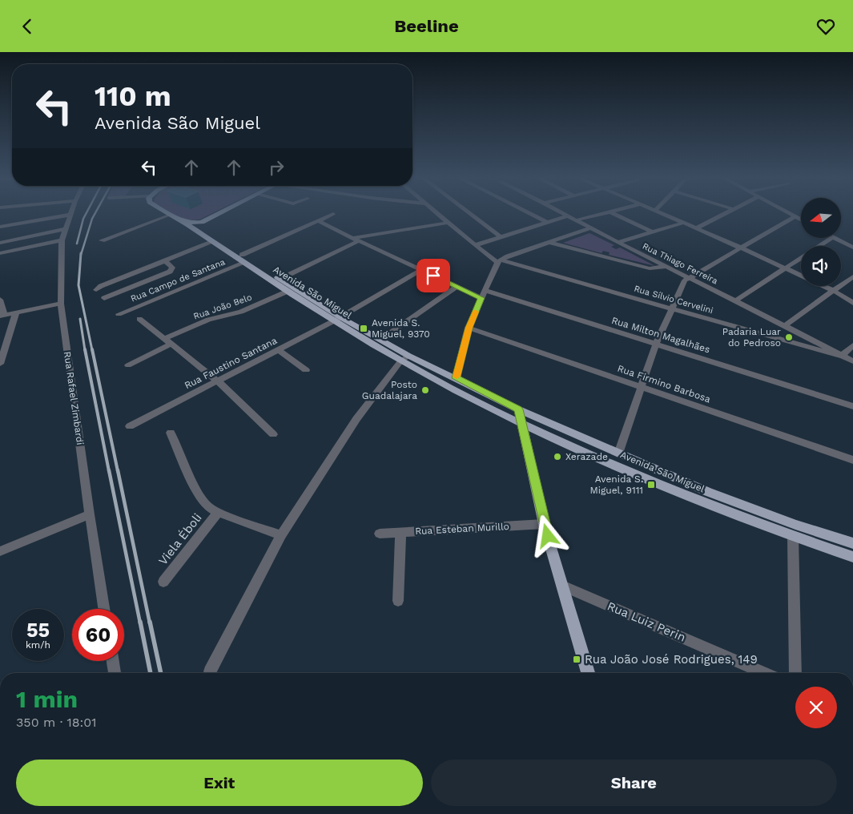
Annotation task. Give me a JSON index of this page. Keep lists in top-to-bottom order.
{
  "streets": {
    "main road": ["Avenida São Miguel"],
    "street": [
      "Rua Thiago Ferreira",
      "Rua Campo de Santana",
      "Rua Sílvio Cervelini",
      "Rua João Belo",
      "Rua Milton Magalhães",
      "Rua Faustino Santana",
      "Rua Firmino Barbosa",
      "Rua Rafael Zimbardi",
      "Rua Esteban Murillo",
      "Viela Éboli",
      "Rua Luiz Perin"
    ]
  },
  "crossings": [
    ["Rua Thiago Ferreira", "Rua Sílvio Cervelini"],
    ["Rua Campo de Santana", "Avenida São Miguel"],
    ["Avenida São Miguel", "Rua João Belo"],
    ["Avenida São Miguel", "Rua Faustino Santana"]
  ],
  "places": {
    "transit": ["Avenida S. Miguel, 9370", "Avenida S. Miguel, 9111", "Rua João José Rodrigues, 149"],
    "other": ["Padaria Luar do Pedroso", "Posto Guadalajara", "Xerazade"]
  },
  "north": "left",
  "page": {
    "header": "Beeline",
    "turn": ["110 m", "Avenida São Miguel"],
    "speed": "55 km/h",
    "limit": "60",
    "heading": ["1 min", "350 m · 18:01"],
    "buttons": ["Exit", "Share"]
  }
}
